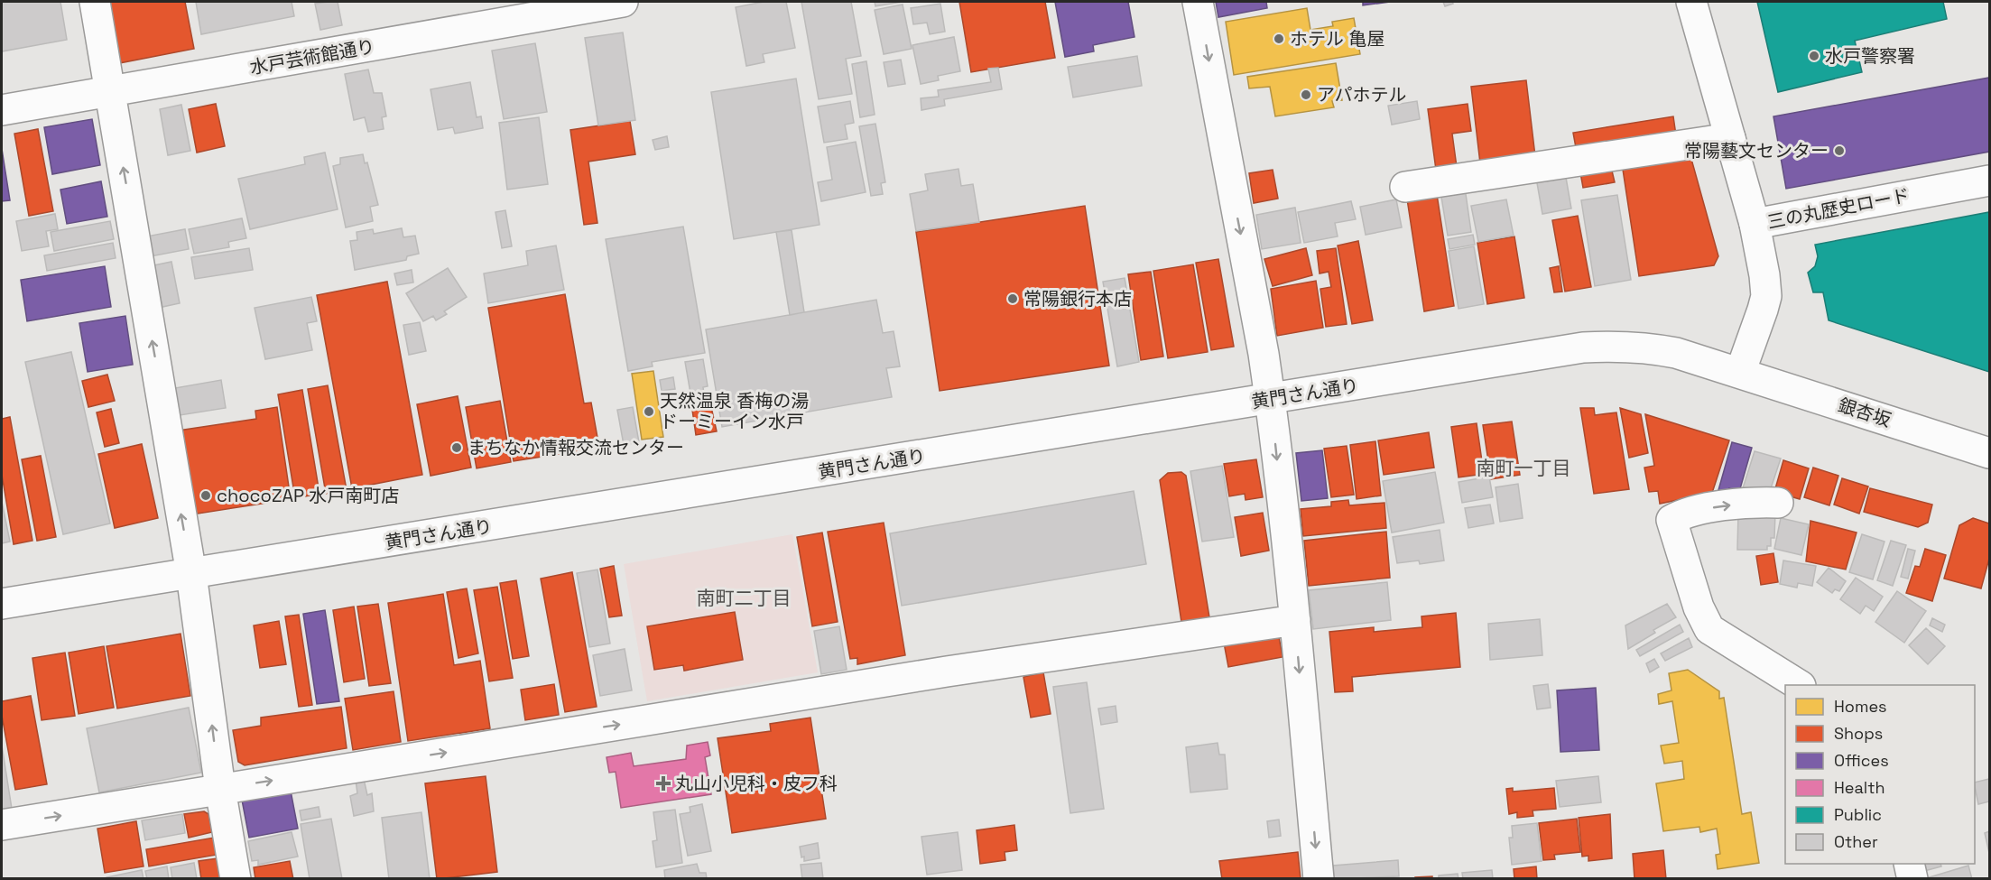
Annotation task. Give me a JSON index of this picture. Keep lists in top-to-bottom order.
{
  "streets": {
    "main road": [
      "水戸芸術館通り",
      "三の丸歴史ロード",
      "黄門さん通り",
      "銀杏坂"
    ]
  },
  "crossings": [
    ["黄門さん通り", "銀杏坂"]
  ],
  "districts": ["南町一丁目", "南町二丁目"],
  "places": {
    "other": [
      "ホテル 亀屋",
      "水戸警察署",
      "アパホテル",
      "常陽藝文センター",
      "常陽銀行本店",
      "天然温泉 香梅の湯 ドーミーイン水戸",
      "まちなか情報交流センター",
      "chocoZAP 水戸南町店"
    ],
    "health": ["丸山小児科・皮フ科"]
  },
  "legend": [
    "Homes",
    "Shops",
    "Offices",
    "Health",
    "Public",
    "Other"
  ]
}
